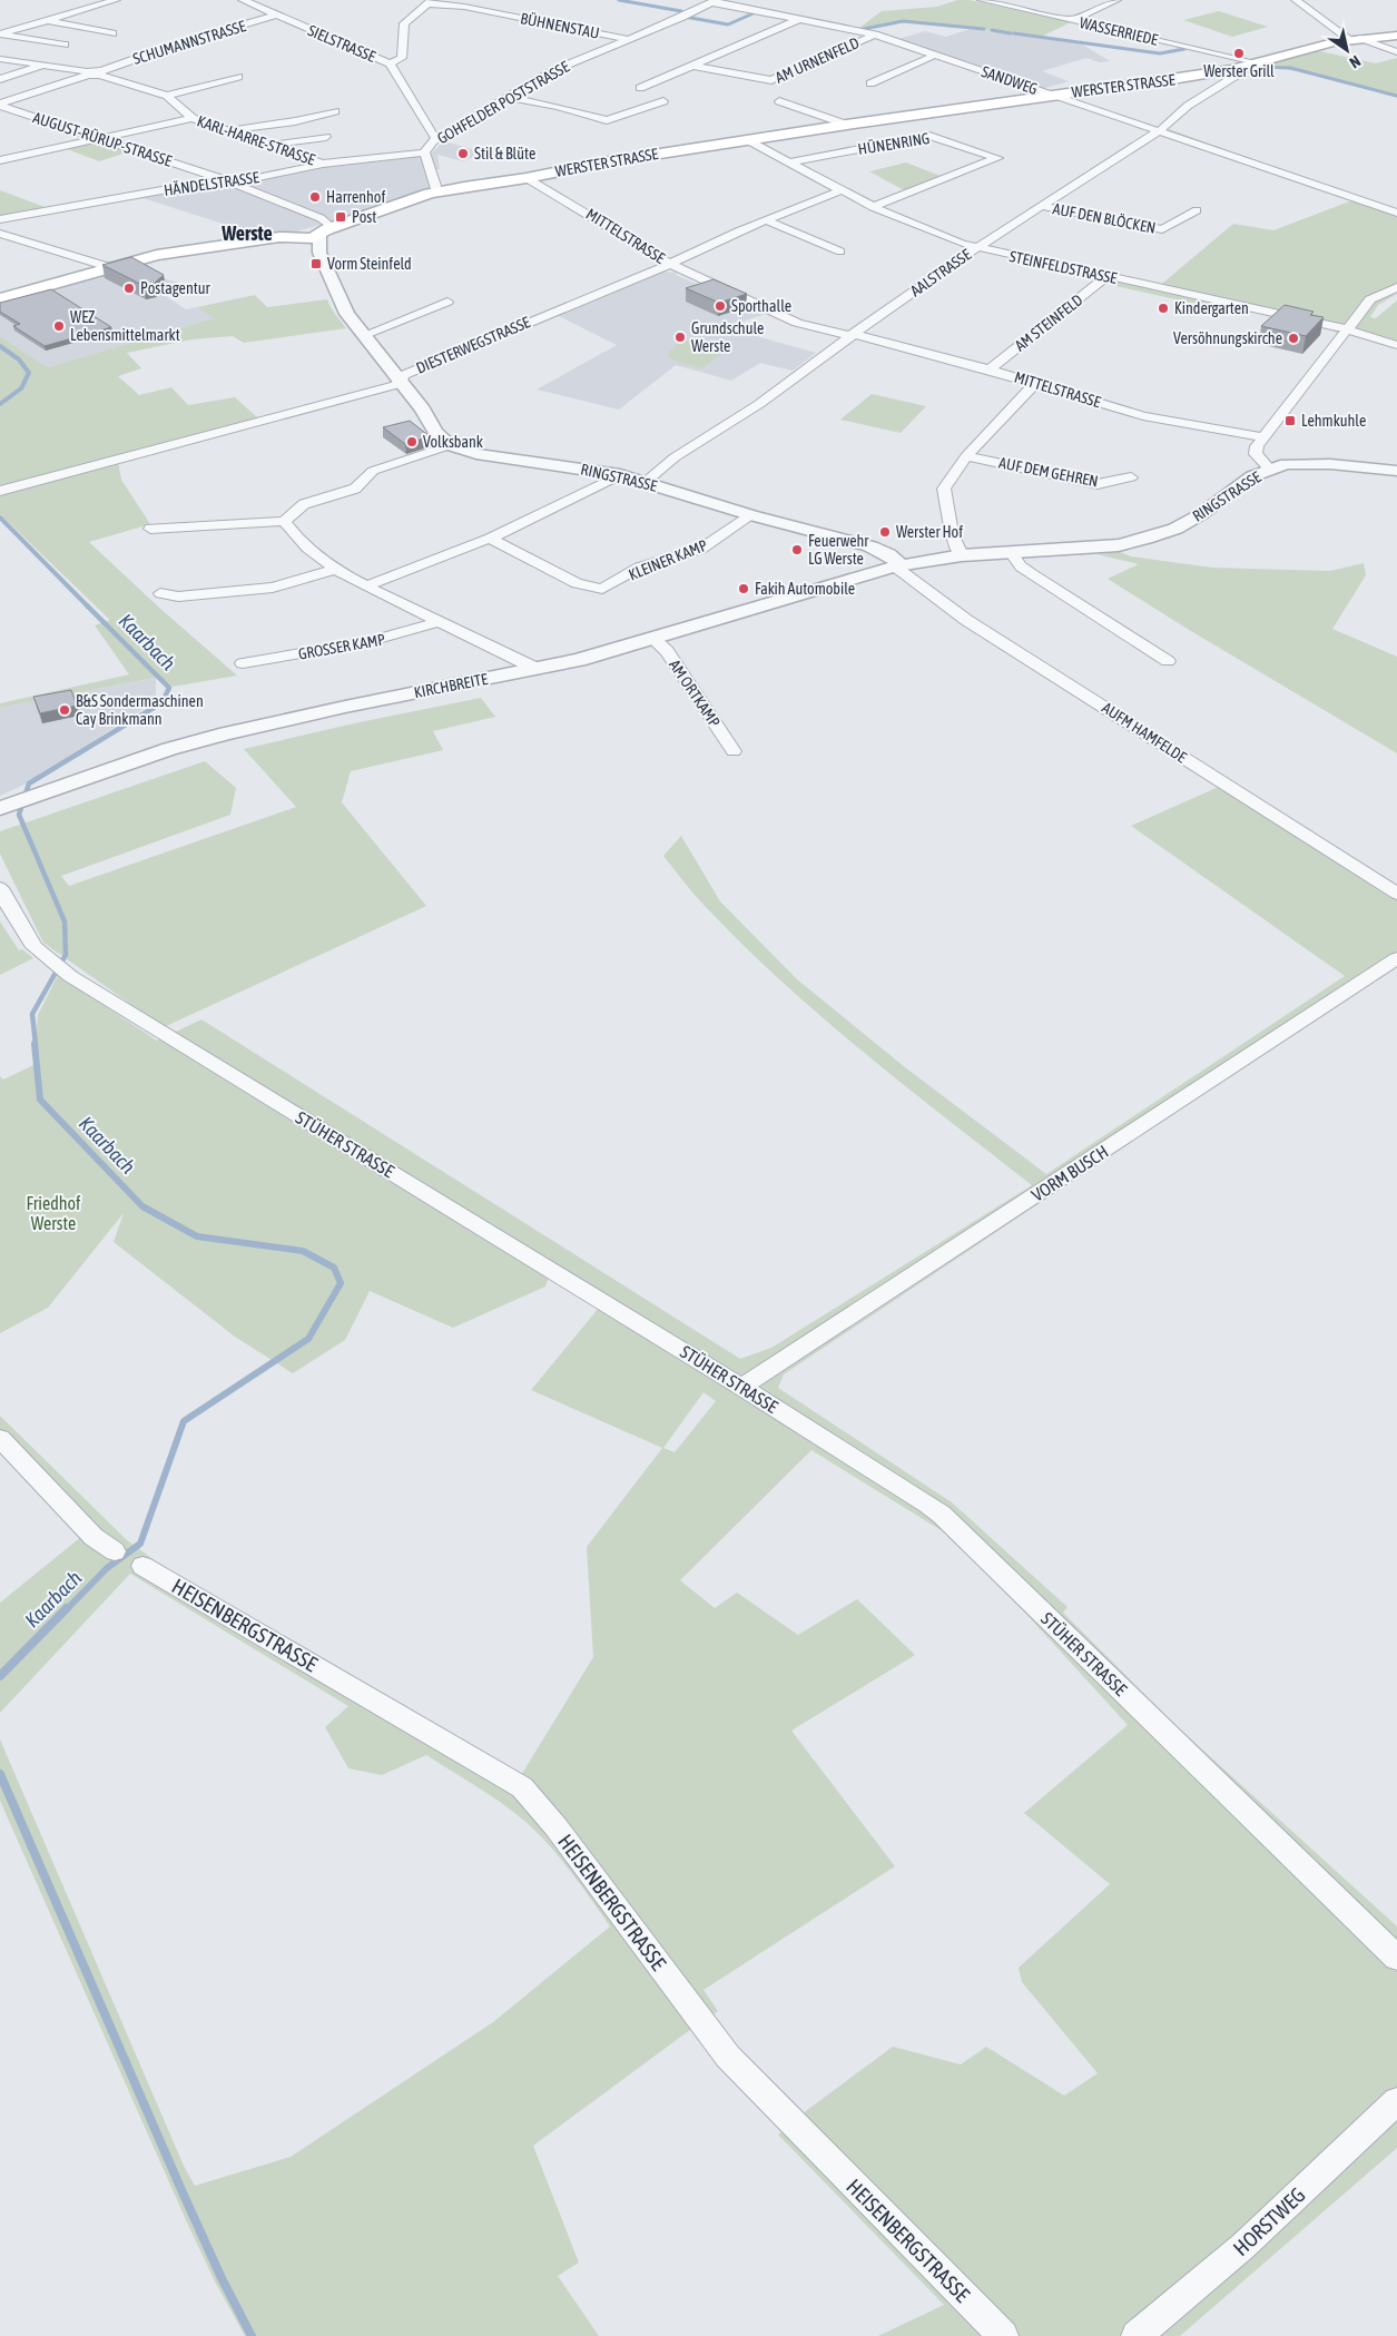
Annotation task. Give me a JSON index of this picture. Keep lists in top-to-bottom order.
{
  "streets": {
    "main road": ["WERSTER STRASSE"],
    "street": [
      "BÜHNENSTAU",
      "WASSERRIEDE",
      "SCHUMANNSTRASSE",
      "SIELSTRASSE",
      "AM URNENFELD",
      "SANDWEG",
      "GOHFELDER POSTSTRASSE",
      "AUGUST-RÜRUP-STRASSE",
      "KARL-HARRE-STRASSE",
      "HÜNENRING",
      "HÄNDELSTRASSE",
      "AUF DEN BLÖCKEN",
      "MITTELSTRASSE",
      "STEINFELDSTRASSE",
      "AALSTRASSE",
      "AM STEINFELD",
      "DIESTERWEGSTRASSE",
      "AUF DEM GEHREN",
      "RINGSTRASSE",
      "KLEINER KAMP",
      "GROSSER KAMP",
      "KIRCHBREITE",
      "AM ORTKAMP",
      "AUFM HAMFELDE",
      "STÜHER STRASSE",
      "VORM BUSCH",
      "HEISENBERGSTRASSE",
      "HORSTWEG"
    ]
  },
  "crossings": [
    ["BÜHNENSTAU", "GOHFELDER POSTSTRASSE"],
    ["WASSERRIEDE", "WERSTER STRASSE"],
    ["SCHUMANNSTRASSE", "SIELSTRASSE"],
    ["SCHUMANNSTRASSE", "KARL-HARRE-STRASSE"],
    ["SIELSTRASSE", "GOHFELDER POSTSTRASSE"],
    ["AM URNENFELD", "SANDWEG"],
    ["SANDWEG", "WERSTER STRASSE"],
    ["SANDWEG", "GOHFELDER POSTSTRASSE"],
    ["SANDWEG", "AALSTRASSE"],
    ["WERSTER STRASSE", "GOHFELDER POSTSTRASSE"],
    ["WERSTER STRASSE", "AUGUST-RÜRUP-STRASSE"],
    ["WERSTER STRASSE", "MITTELSTRASSE"],
    ["WERSTER STRASSE", "STEINFELDSTRASSE"],
    ["WERSTER STRASSE", "RINGSTRASSE"],
    ["GOHFELDER POSTSTRASSE", "HÄNDELSTRASSE"],
    ["AUGUST-RÜRUP-STRASSE", "HÄNDELSTRASSE"],
    ["AUGUST-RÜRUP-STRASSE", "RINGSTRASSE"],
    ["KARL-HARRE-STRASSE", "HÄNDELSTRASSE"],
    ["HÜNENRING", "STEINFELDSTRASSE"],
    ["AUF DEN BLÖCKEN", "AALSTRASSE"],
    ["MITTELSTRASSE", "AALSTRASSE"],
    ["MITTELSTRASSE", "AM STEINFELD"],
    ["MITTELSTRASSE", "DIESTERWEGSTRASSE"],
    ["MITTELSTRASSE", "RINGSTRASSE"],
    ["STEINFELDSTRASSE", "AALSTRASSE"],
    ["STEINFELDSTRASSE", "AM STEINFELD"],
    ["STEINFELDSTRASSE", "DIESTERWEGSTRASSE"],
    ["AALSTRASSE", "RINGSTRASSE"],
    ["DIESTERWEGSTRASSE", "RINGSTRASSE"],
    ["RINGSTRASSE", "KLEINER KAMP"],
    ["RINGSTRASSE", "KIRCHBREITE"],
    ["RINGSTRASSE", "AUFM HAMFELDE"],
    ["KIRCHBREITE", "AM ORTKAMP"],
    ["KIRCHBREITE", "AUFM HAMFELDE"],
    ["STÜHER STRASSE", "VORM BUSCH"]
  ],
  "districts": ["Werste"],
  "water": ["Kaarbach"],
  "parks": ["Friedhof Werste"],
  "places": {
    "other": [
      "Werster Grill",
      "Stil & Blüte",
      "Harrenhof",
      "Postagentur",
      "Sporthalle",
      "Kindergarten",
      "WEZ Lebensmittelmarkt",
      "Grundschule Werste",
      "Versöhnungskirche",
      "Volksbank",
      "Werster Hof",
      "Feuerwehr LG Werste",
      "Fakih Automobile",
      "B&S Sondermaschinen Cay Brinkmann"
    ],
    "transit": ["Post", "Vorm Steinfeld", "Lehmkuhle"]
  },
  "north": "bottom right"
}
